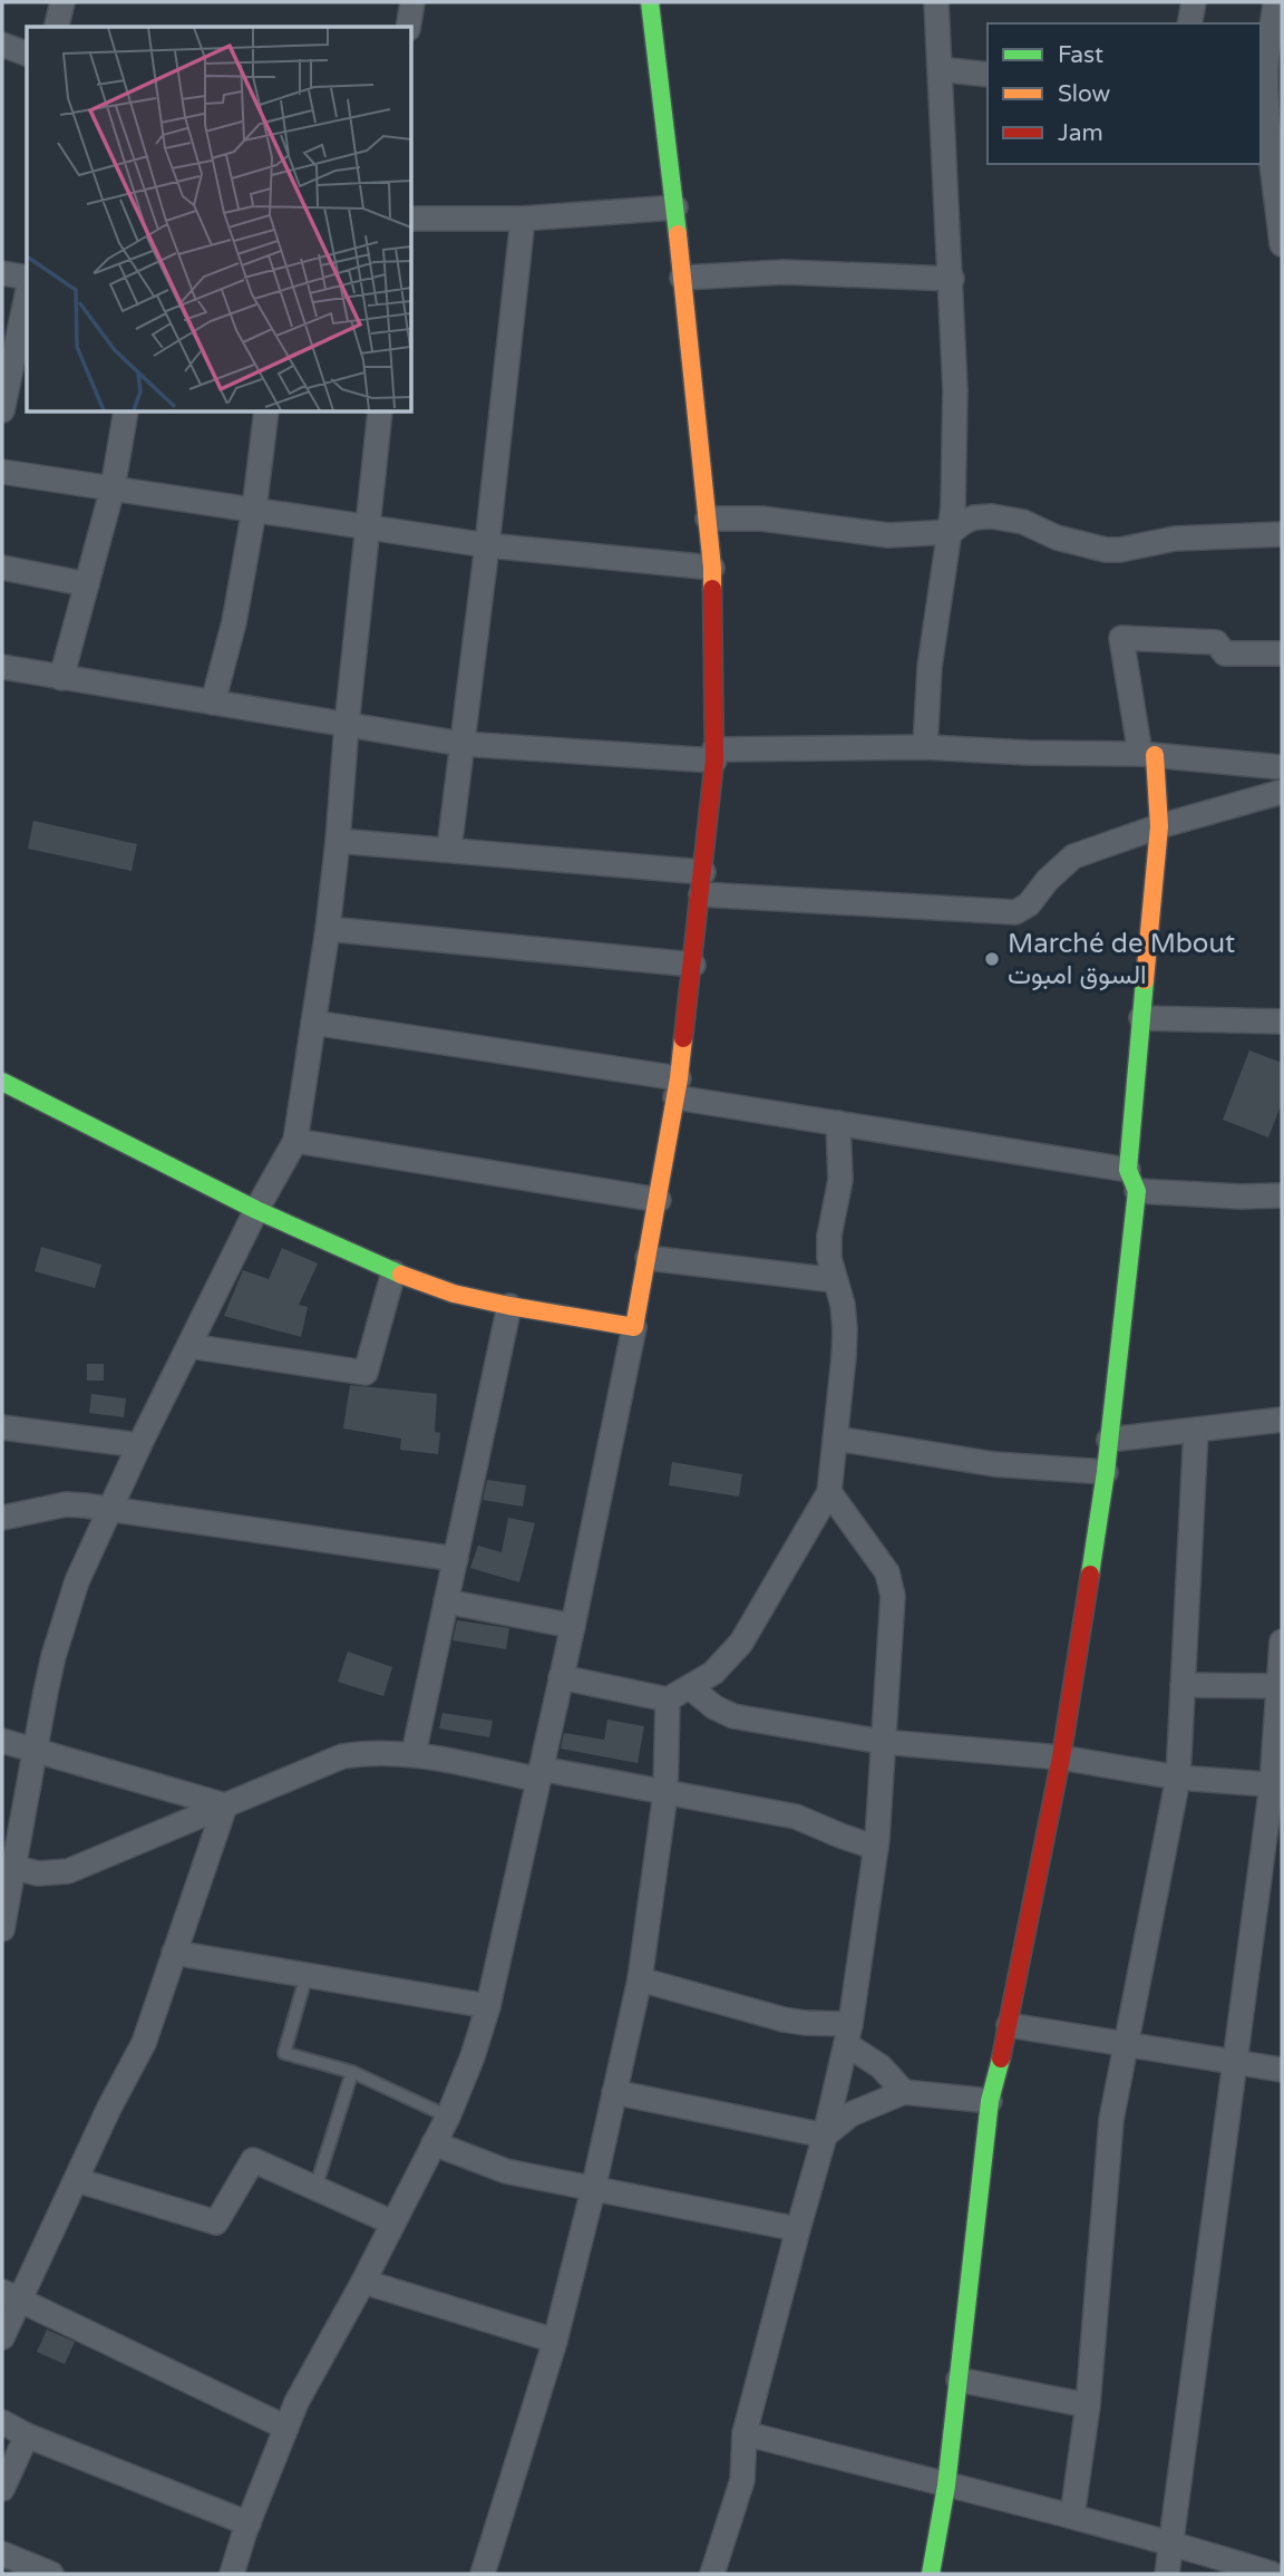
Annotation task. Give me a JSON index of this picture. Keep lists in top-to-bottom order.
{
  "places": ["Marché de Mbout السوق امبوت"],
  "legend": ["Fast", "Slow", "Jam"]
}
